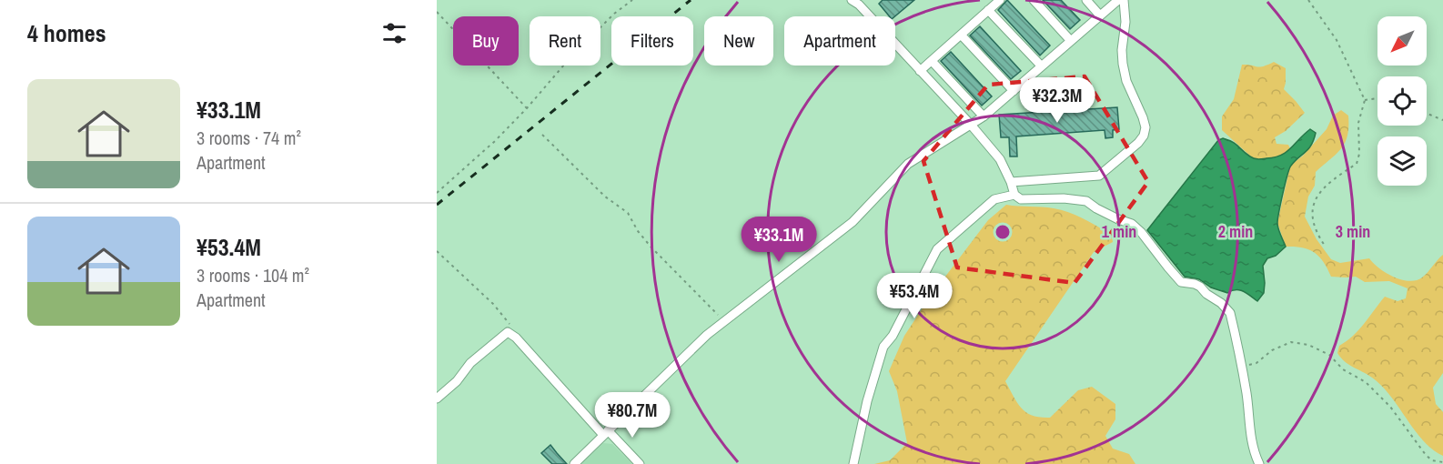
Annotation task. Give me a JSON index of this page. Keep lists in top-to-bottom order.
{
  "north": "bottom left",
  "page": {
    "heading": "4 homes",
    "chip": [
      "Buy",
      "Rent",
      "Filters",
      "New",
      "Apartment"
    ],
    "list": [
      {
        "name": "¥33.1M",
        "note": "3 rooms · 74 m² · Apartment"
      },
      {
        "name": "¥53.4M",
        "note": "3 rooms · 104 m² · Apartment"
      }
    ],
    "price": [
      "¥32.3M",
      "¥33.1M",
      "¥53.4M",
      "¥80.7M"
    ]
  },
  "rings": ["1 min", "2 min", "3 min"]
}
